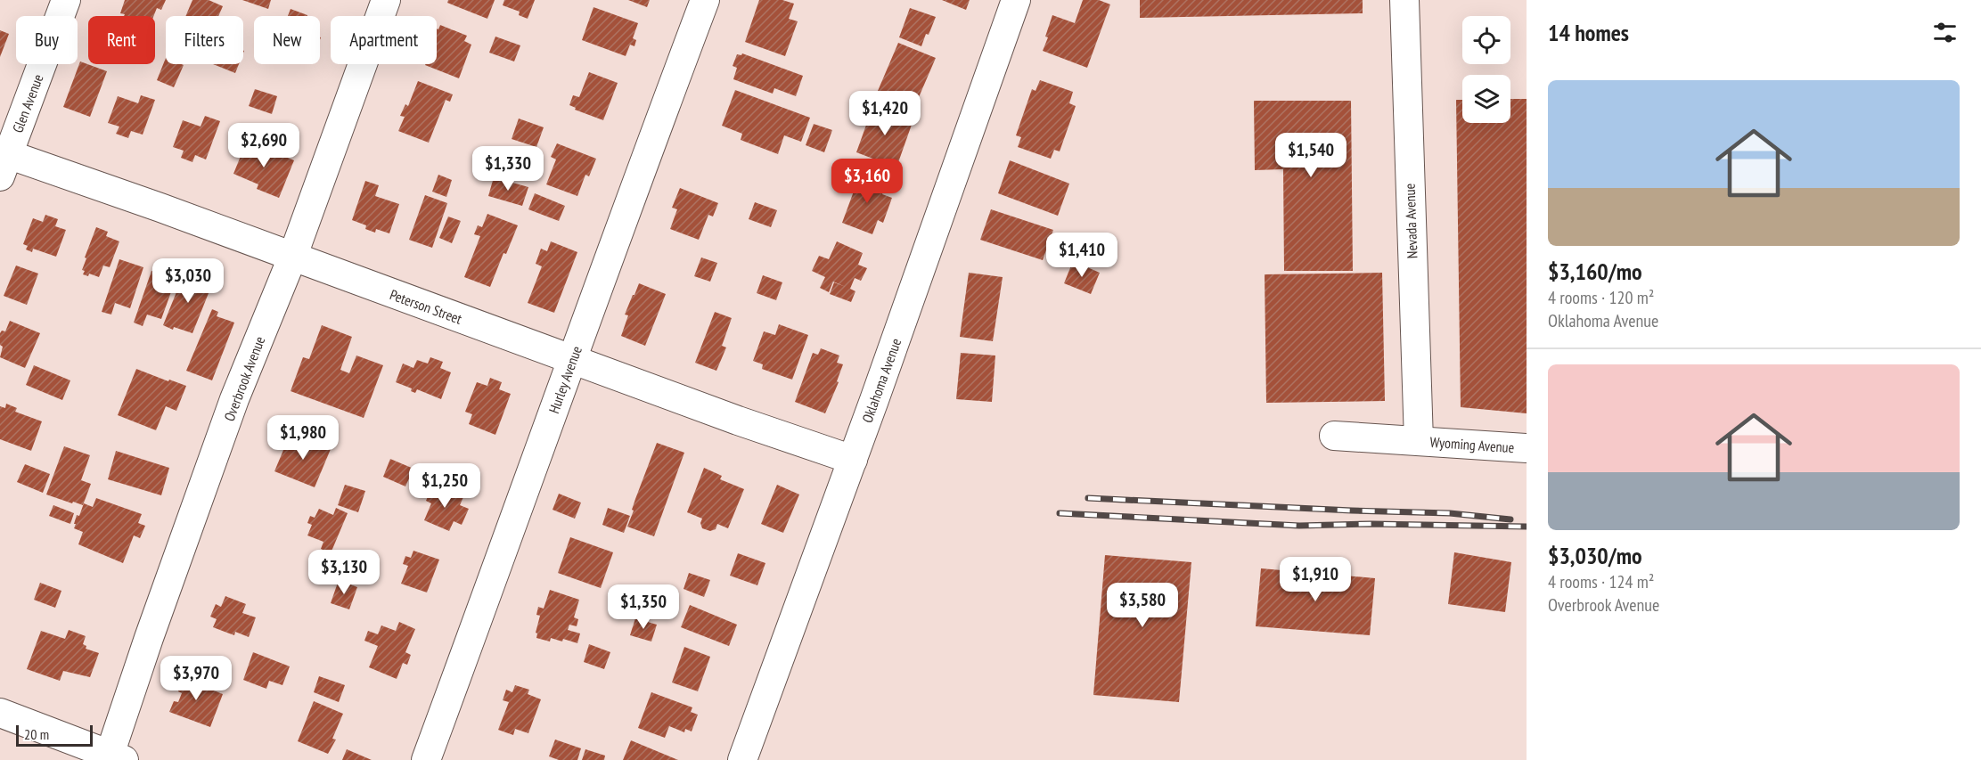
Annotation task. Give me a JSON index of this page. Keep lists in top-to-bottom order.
{
  "streets": {
    "street": [
      "Glen Avenue",
      "Nevada Avenue",
      "Peterson Street",
      "Overbrook Avenue",
      "Hurley Avenue",
      "Oklahoma Avenue",
      "Wyoming Avenue"
    ]
  },
  "crossings": [
    ["Glen Avenue", "Peterson Street"],
    ["Nevada Avenue", "Wyoming Avenue"],
    ["Peterson Street", "Overbrook Avenue"],
    ["Peterson Street", "Hurley Avenue"],
    ["Peterson Street", "Oklahoma Avenue"]
  ],
  "scale_bar": "20 m",
  "page": {
    "heading": "14 homes",
    "chip": [
      "Buy",
      "Rent",
      "Filters",
      "New",
      "Apartment"
    ],
    "list": [
      {
        "name": "$3,160/mo",
        "note": "4 rooms · 120 m² · Oklahoma Avenue"
      },
      {
        "name": "$3,030/mo",
        "note": "4 rooms · 124 m² · Overbrook Avenue"
      }
    ],
    "price": [
      "$1,420",
      "$2,690",
      "$1,540",
      "$1,330",
      "$3,160",
      "$1,410",
      "$3,030",
      "$1,980",
      "$1,250",
      "$3,130",
      "$1,910",
      "$3,580",
      "$1,350",
      "$3,970"
    ],
    "scale": "20 m"
  }
}
